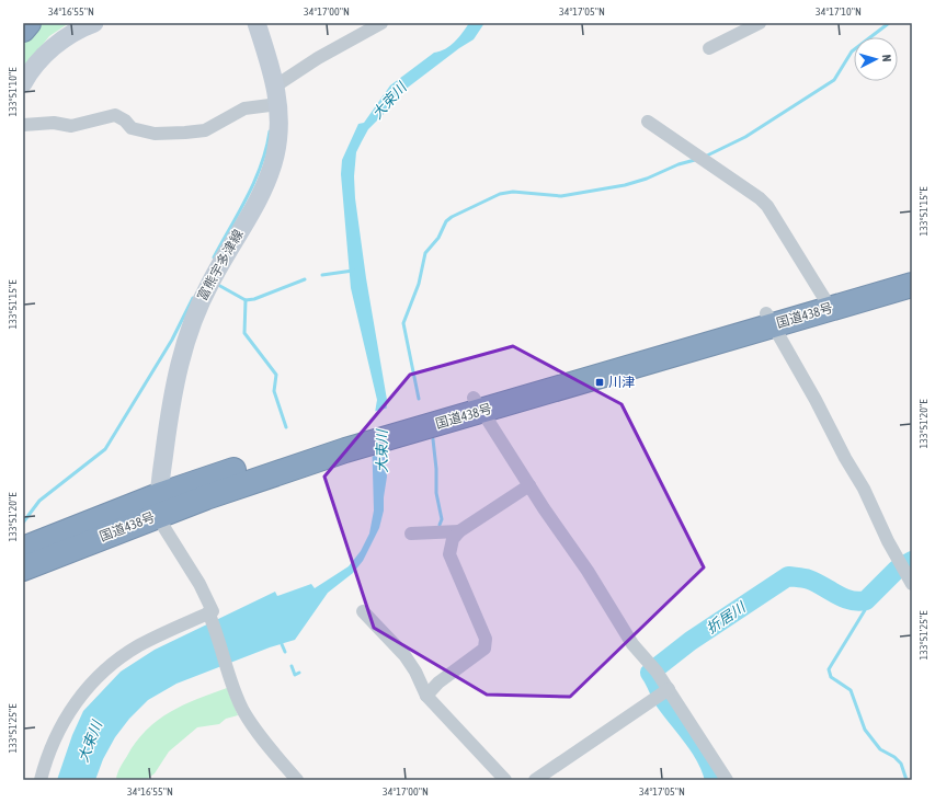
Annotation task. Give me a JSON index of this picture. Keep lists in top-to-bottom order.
{
  "streets": {
    "highway": ["国道438号"],
    "main road": ["富熊宇多津線"]
  },
  "crossings": [
    ["富熊宇多津線", "国道438号"]
  ],
  "water": ["大束川", "折居川"],
  "places": {
    "transit": ["川津"]
  },
  "north": "right",
  "coordinates": [
    "34°16'55\"N",
    "34°17'00\"N",
    "34°17'05\"N",
    "34°17'10\"N",
    "133°51'10\"E",
    "133°51'15\"E",
    "133°51'20\"E",
    "133°51'25\"E"
  ]
}
